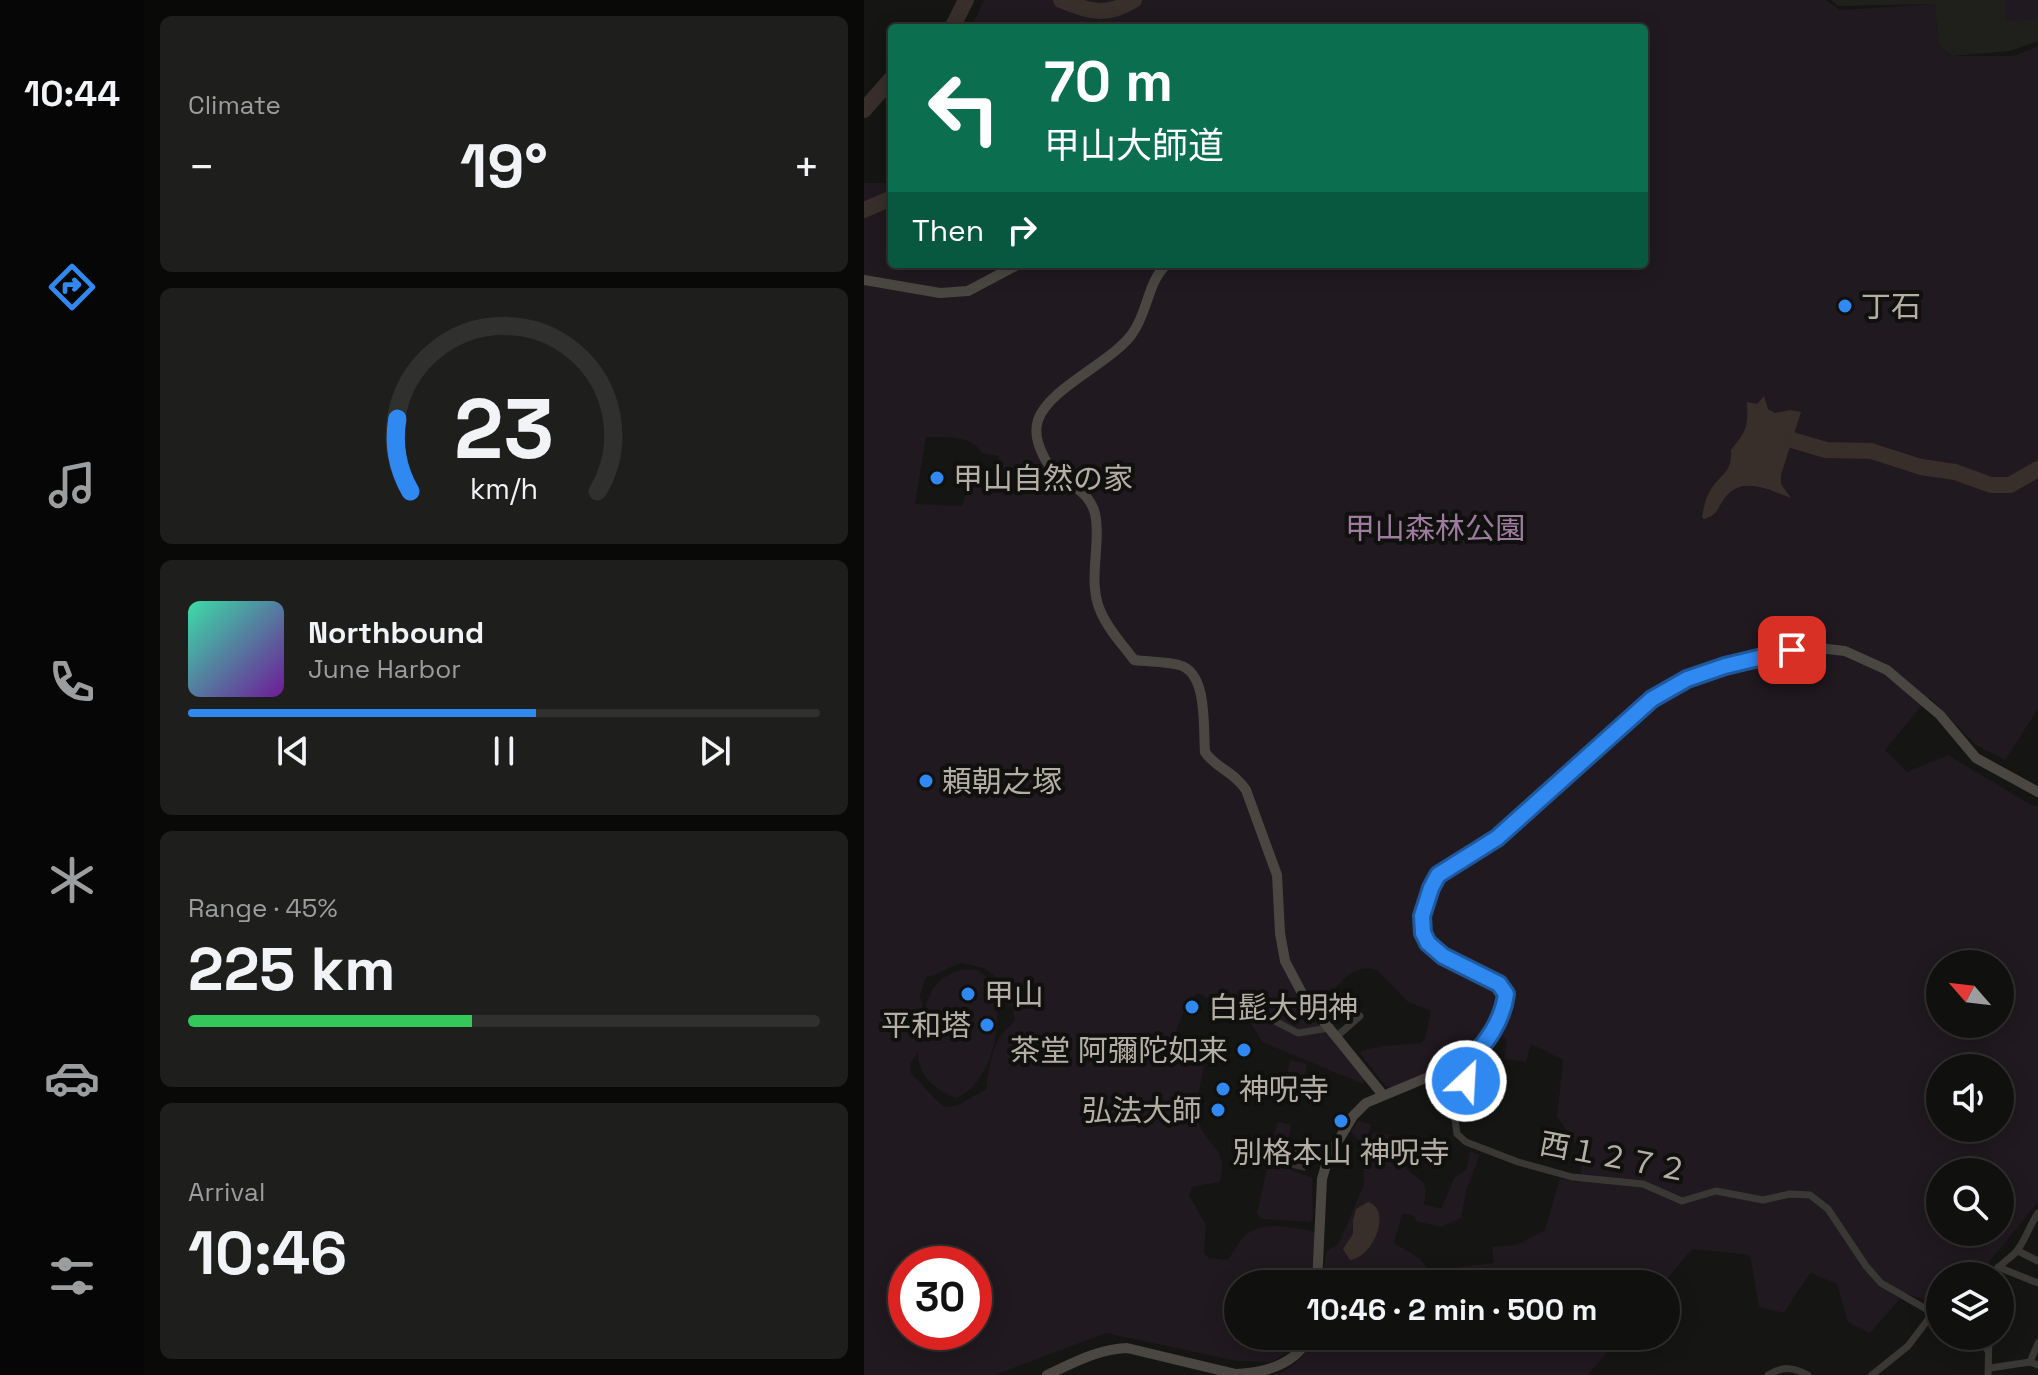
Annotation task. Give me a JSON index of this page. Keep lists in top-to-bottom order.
{
  "streets": {
    "street": ["西１２７２"]
  },
  "parks": ["甲山森林公園"],
  "places": [
    "丁石",
    "甲山自然の家",
    "頼朝之塚",
    "甲山",
    "白髭大明神",
    "平和塔",
    "茶堂 阿彌陀如来",
    "神呪寺",
    "弘法大師",
    "別格本山 神呪寺"
  ],
  "north": "top left",
  "page": {
    "tabs": "10:44",
    "tile": [
      "Climate",
      ["Range · 45%", "225 km"],
      ["Arrival", "10:46"]
    ],
    "turn": ["70 m", "甲山大師道"],
    "heat": ["−", "19°", "+"],
    "then": "Then",
    "song": ["Northbound", "June Harbor"],
    "limit": "30",
    "trip": "10:46 · 2 min · 500 m",
    "gauge": ["23", "km/h"]
  }
}
